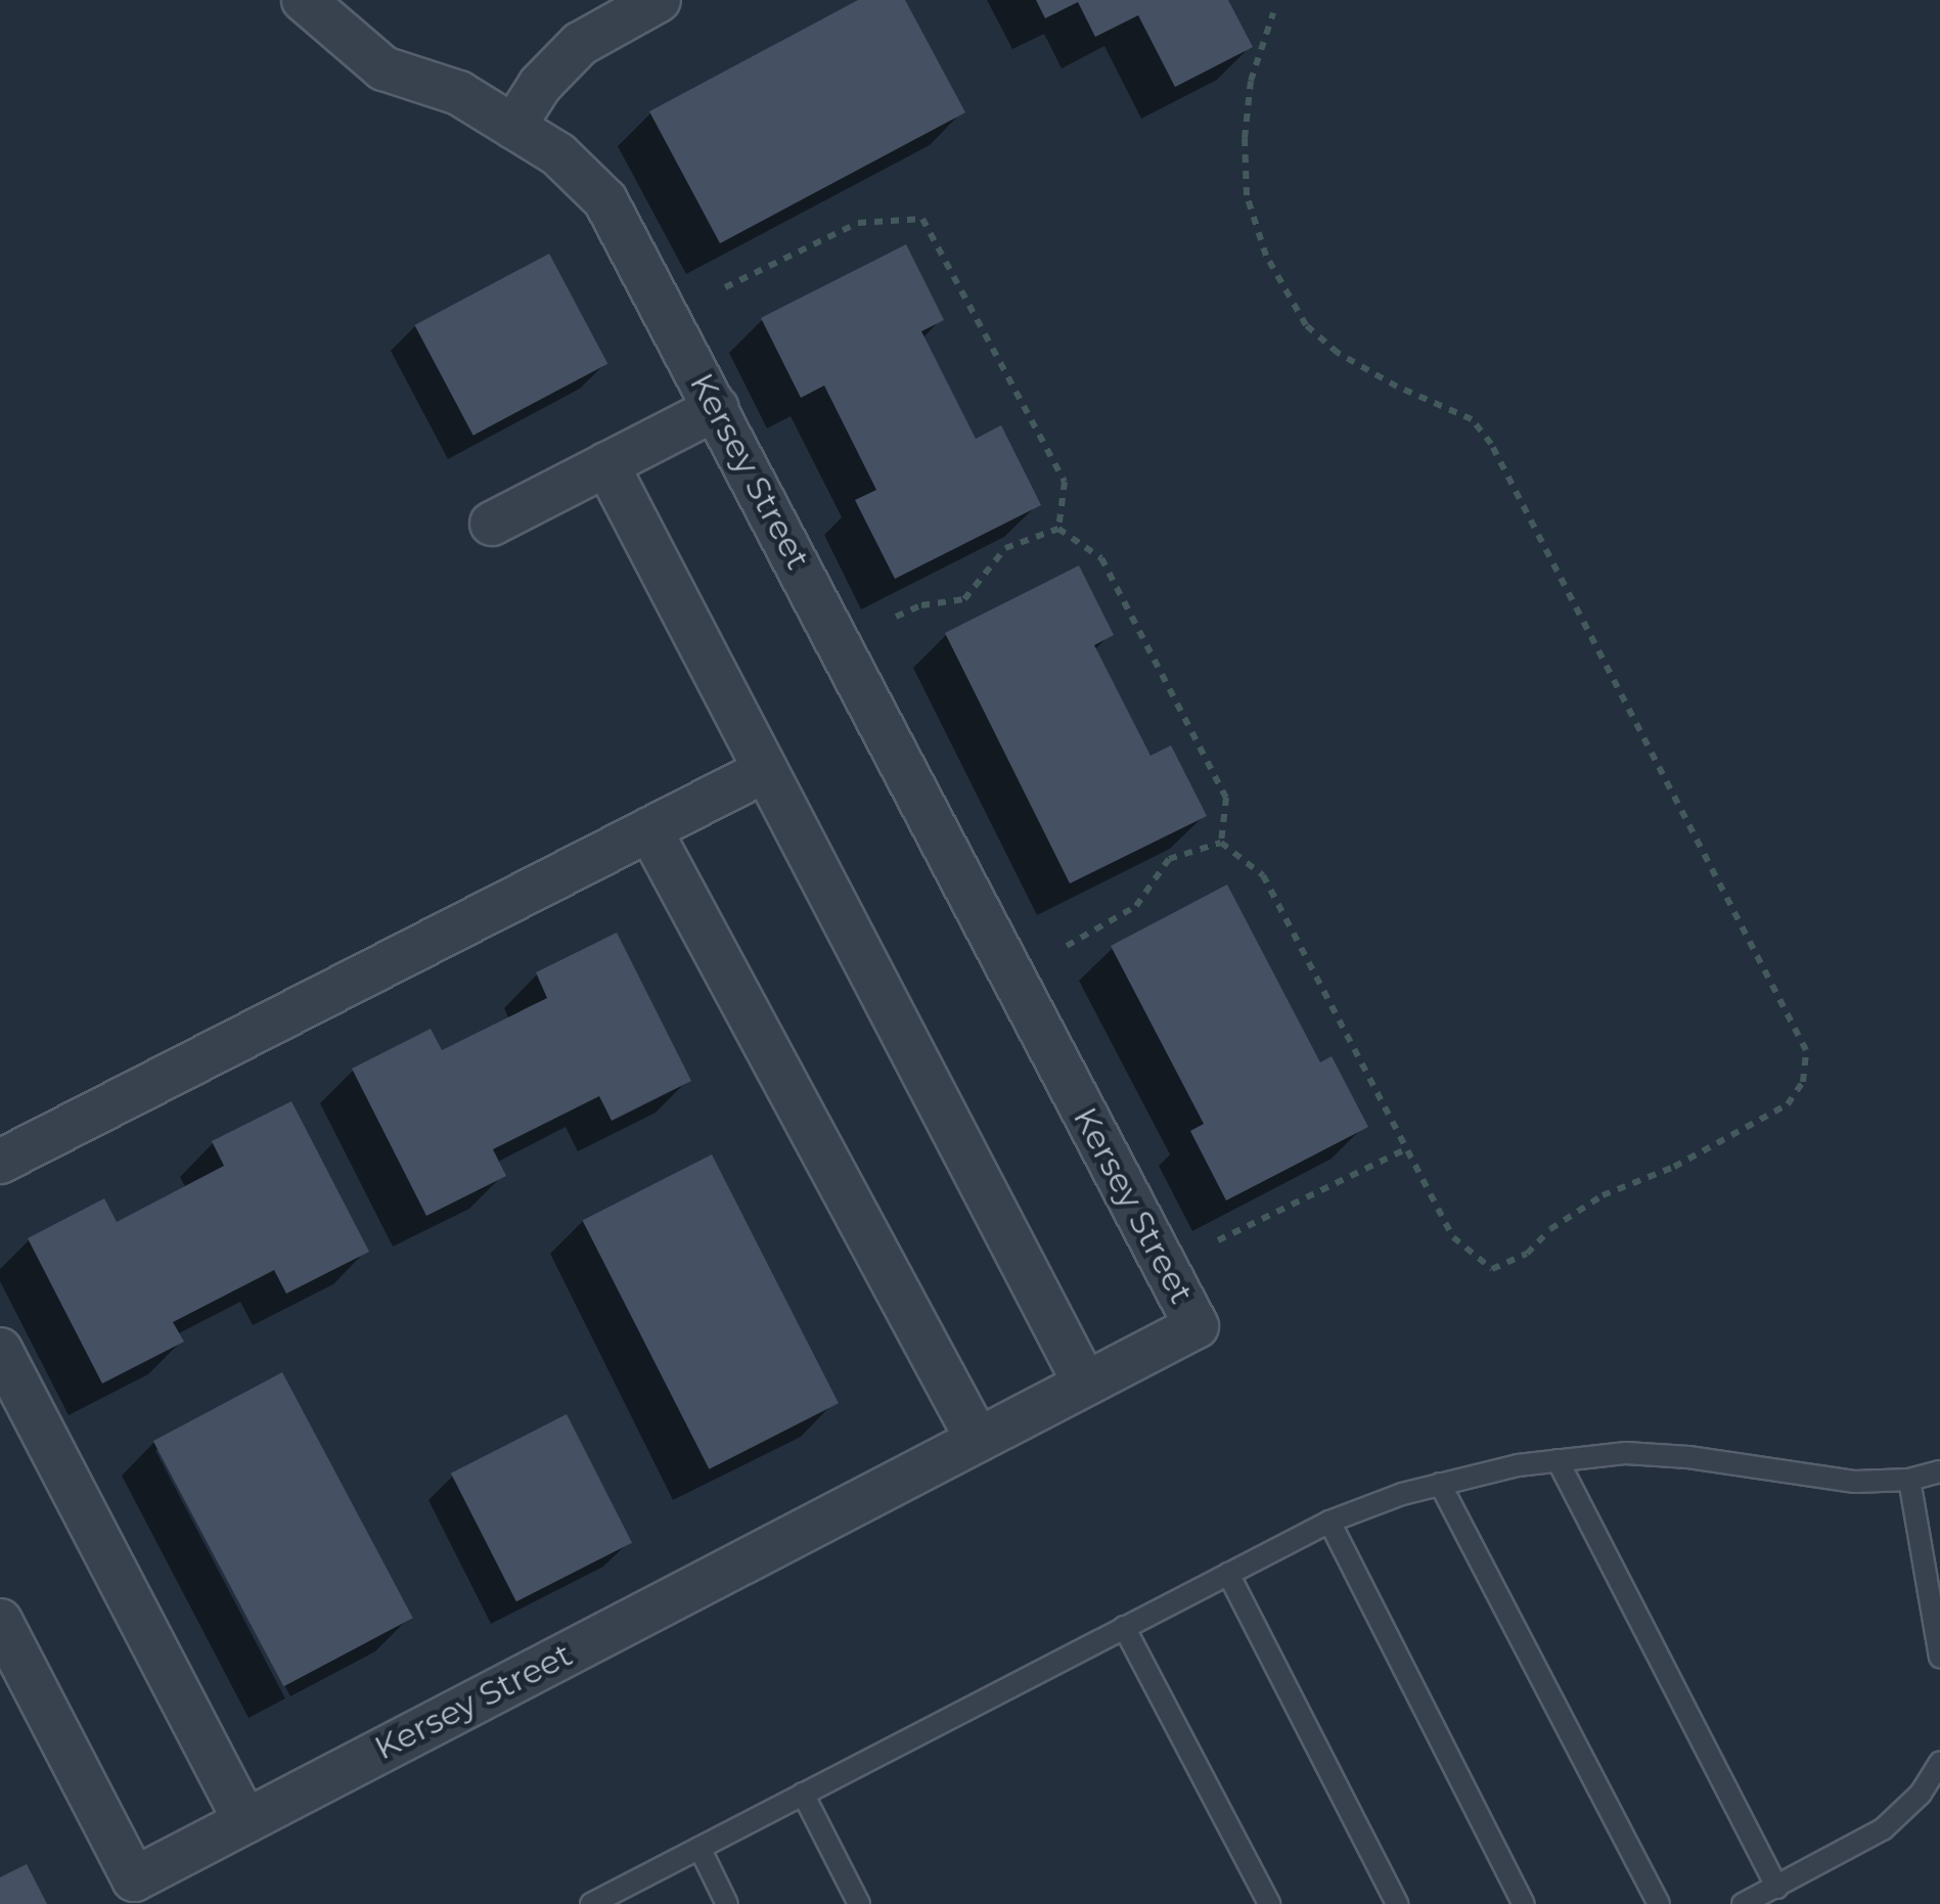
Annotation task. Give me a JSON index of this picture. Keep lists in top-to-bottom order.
{
  "streets": {
    "street": ["Kersey Street"]
  }
}
